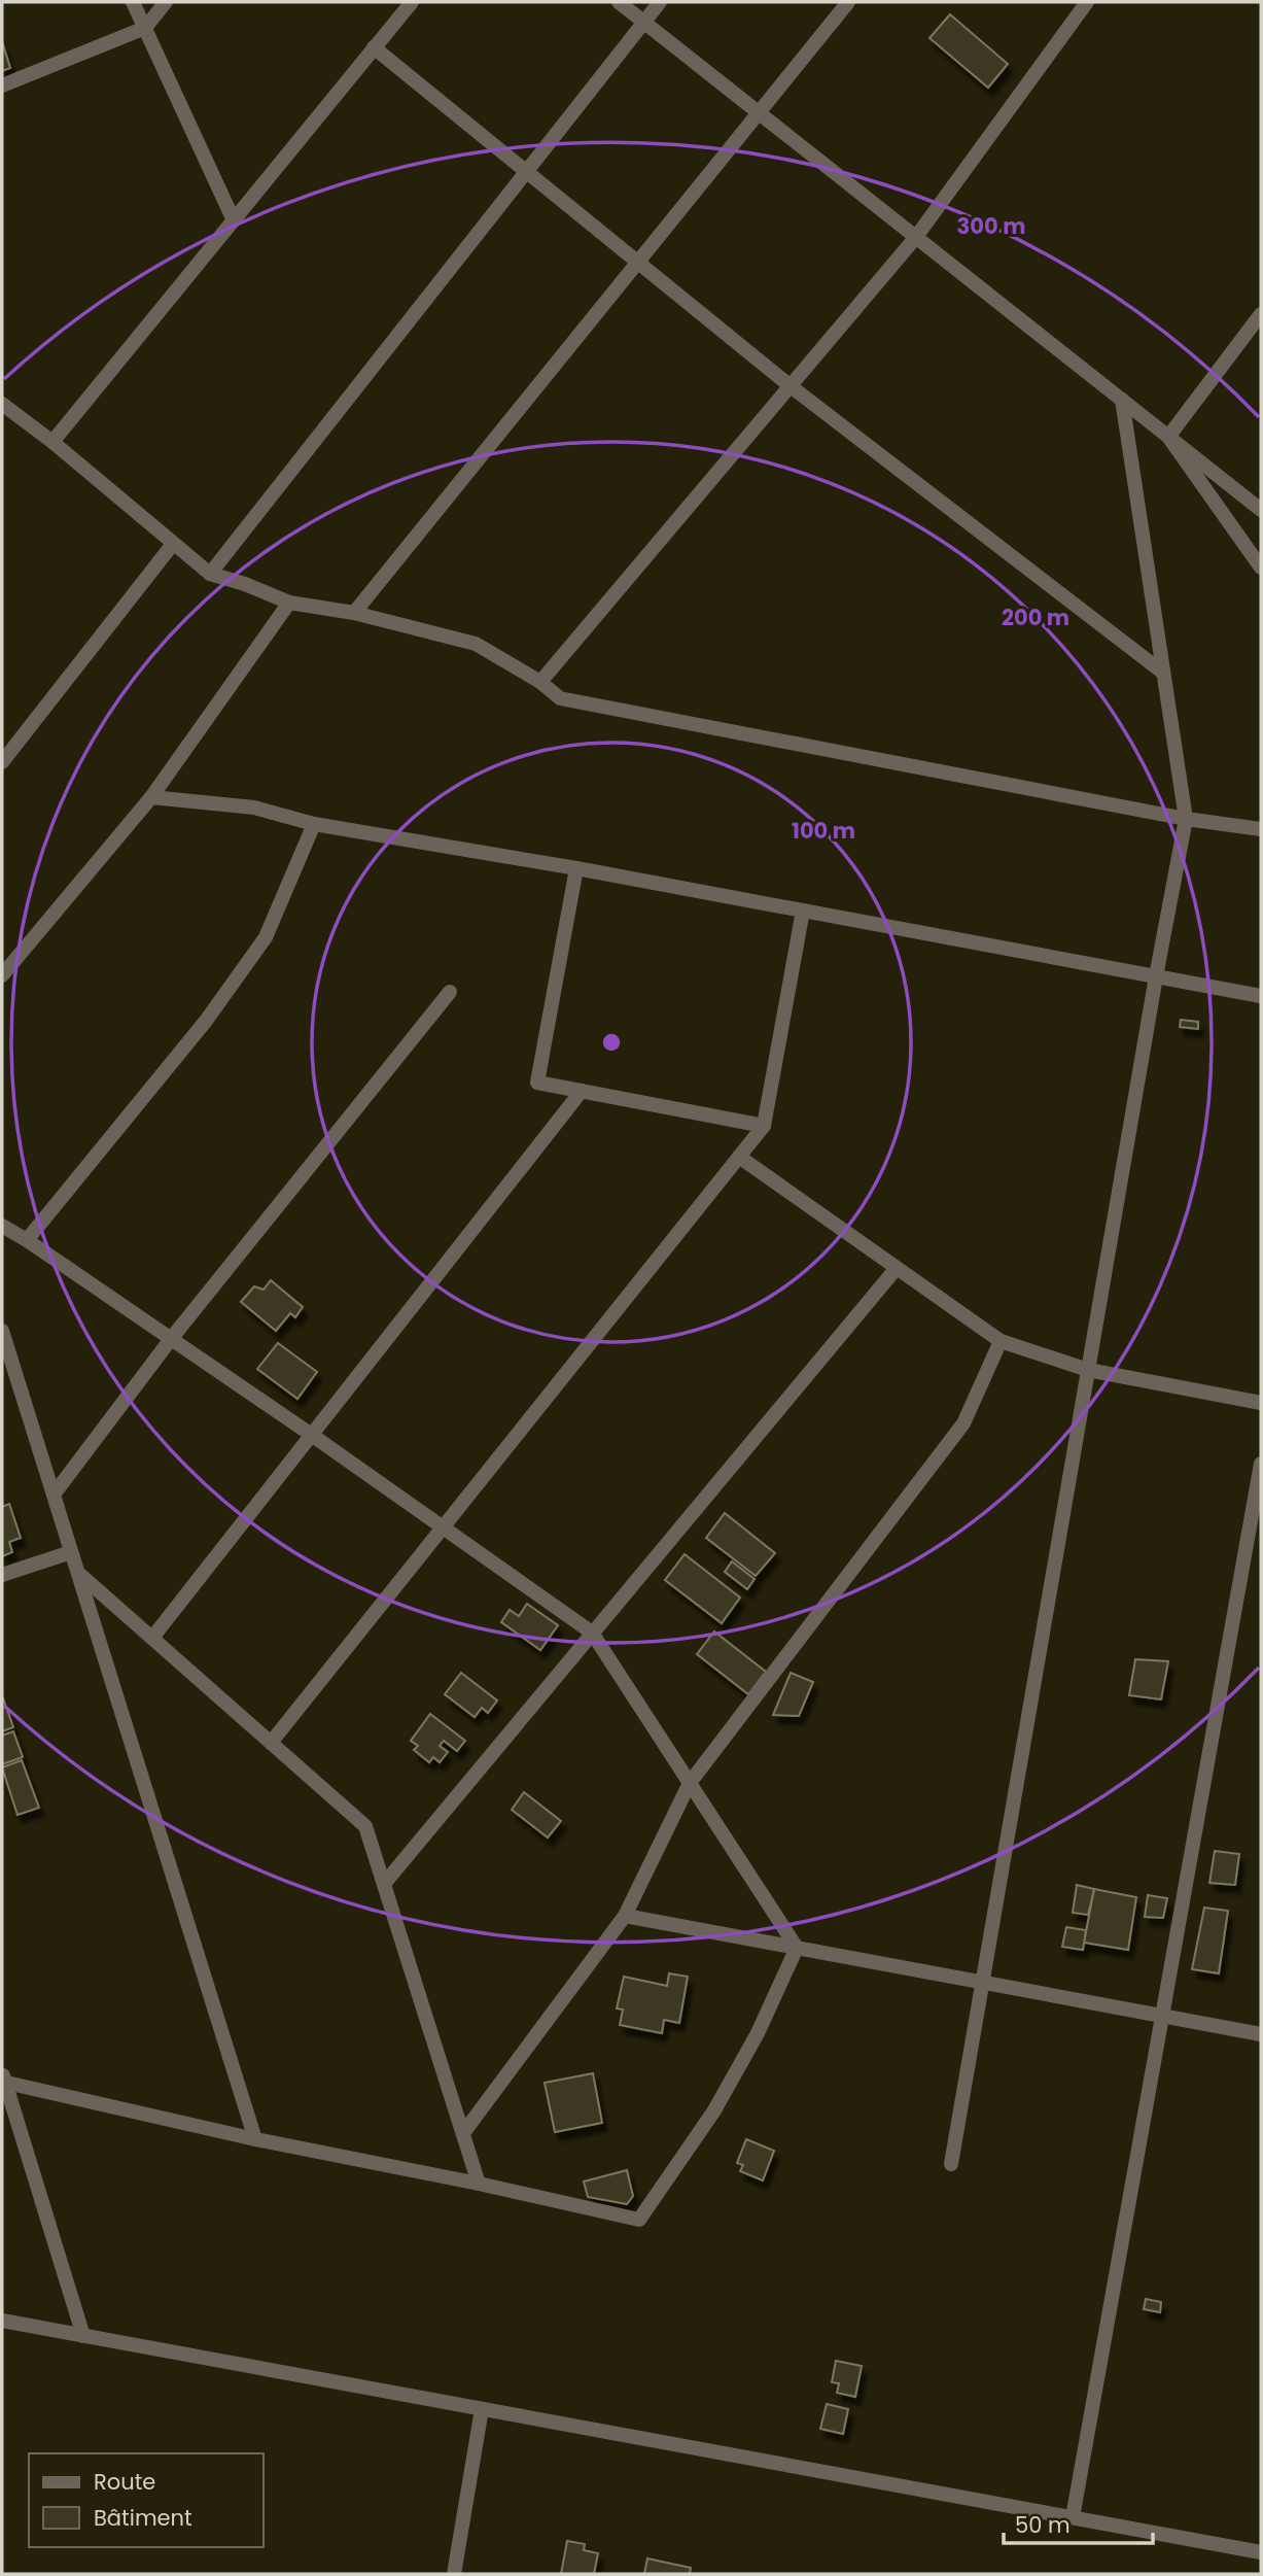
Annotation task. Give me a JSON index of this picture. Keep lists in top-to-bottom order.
{
  "legend": ["Route", "Bâtiment"],
  "scale_bar": "50 m",
  "rings": ["300 m", "200 m", "100 m"]
}
